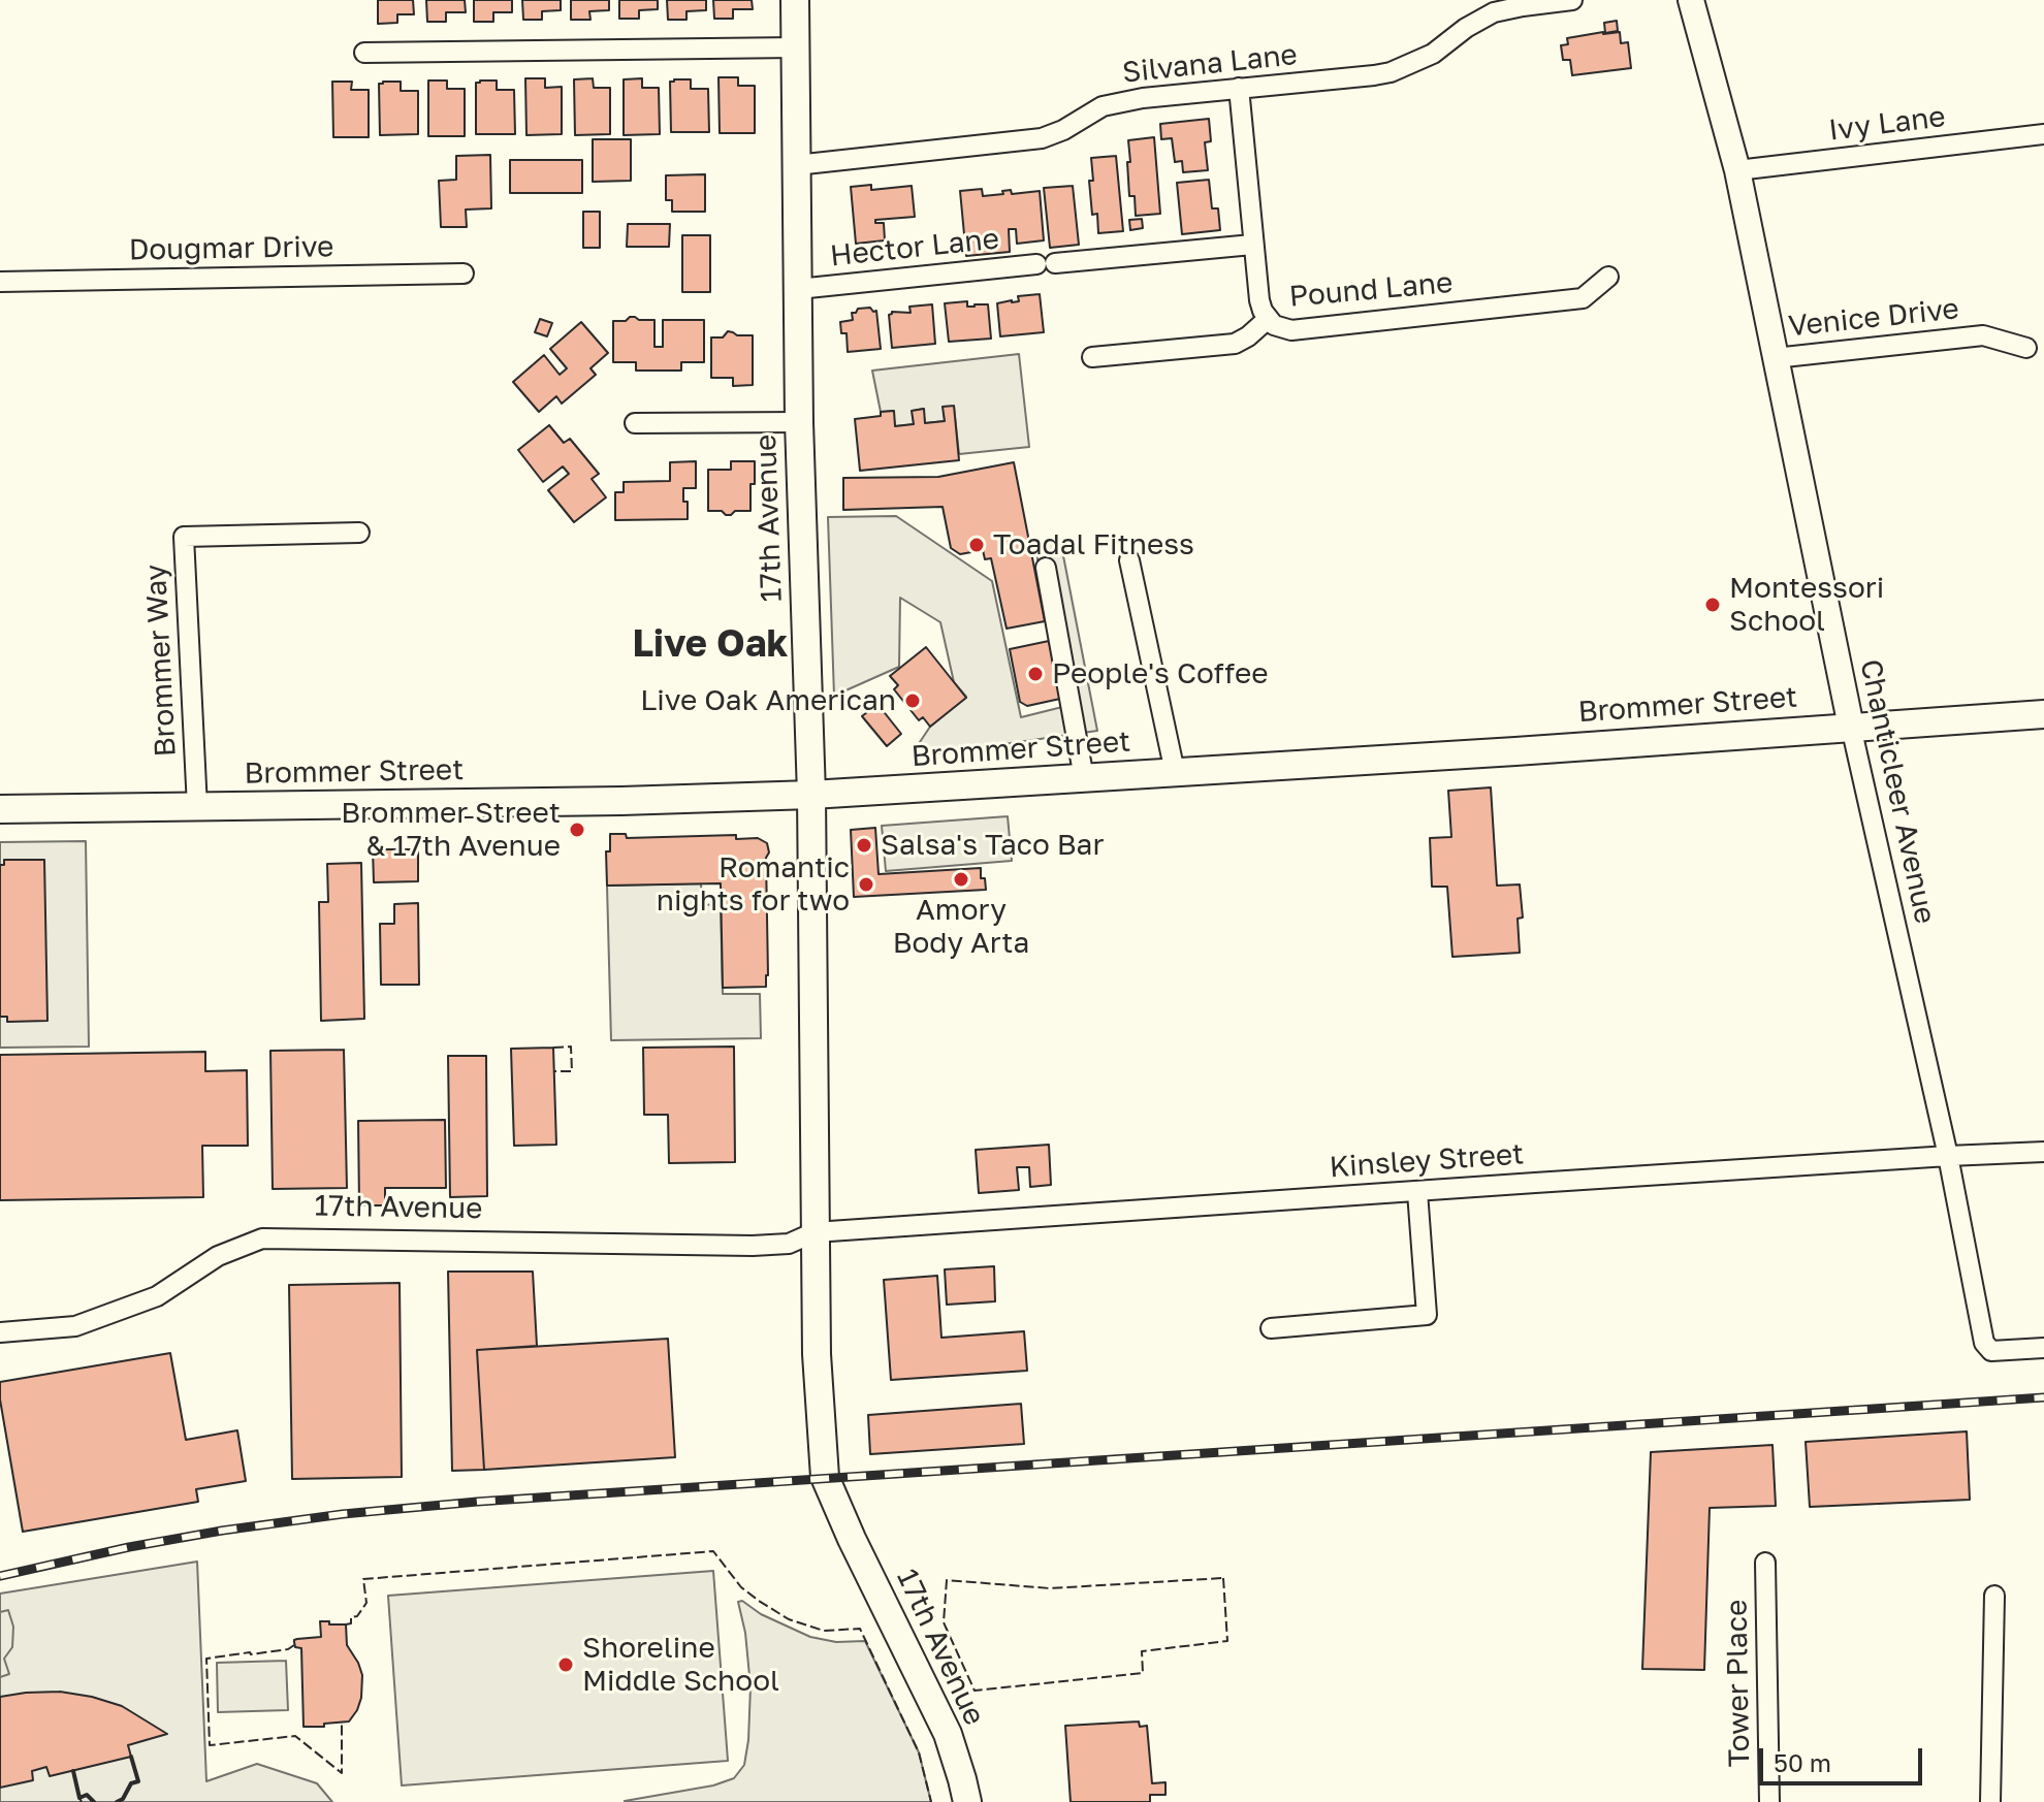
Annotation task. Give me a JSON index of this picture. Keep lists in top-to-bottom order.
{
  "streets": {
    "main road": ["17th Avenue", "Brommer Street"],
    "street": [
      "Silvana Lane",
      "Ivy Lane",
      "Hector Lane",
      "Dougmar Drive",
      "Pound Lane",
      "Venice Drive",
      "Brommer Way",
      "Chanticleer Avenue",
      "Kinsley Street",
      "Tower Place"
    ]
  },
  "crossings": [
    ["Silvana Lane", "Pound Lane"],
    ["Silvana Lane", "17th Avenue"],
    ["Ivy Lane", "Chanticleer Avenue"],
    ["Hector Lane", "Pound Lane"],
    ["Hector Lane", "17th Avenue"],
    ["Venice Drive", "Chanticleer Avenue"],
    ["17th Avenue", "Brommer Street"],
    ["17th Avenue", "Kinsley Street"],
    ["Brommer Way", "Brommer Street"],
    ["Brommer Street", "Chanticleer Avenue"],
    ["Chanticleer Avenue", "Kinsley Street"]
  ],
  "districts": ["Live Oak"],
  "places": [
    "Toadal Fitness",
    "Montessori School",
    "People's Coffee",
    "Live Oak American",
    "Brommer Street & 17th Avenue",
    "Salsa's Taco Bar",
    "Amory Body Arta",
    "Romantic nights for two",
    "Shoreline Middle School"
  ],
  "scale_bar": "50 m"
}
